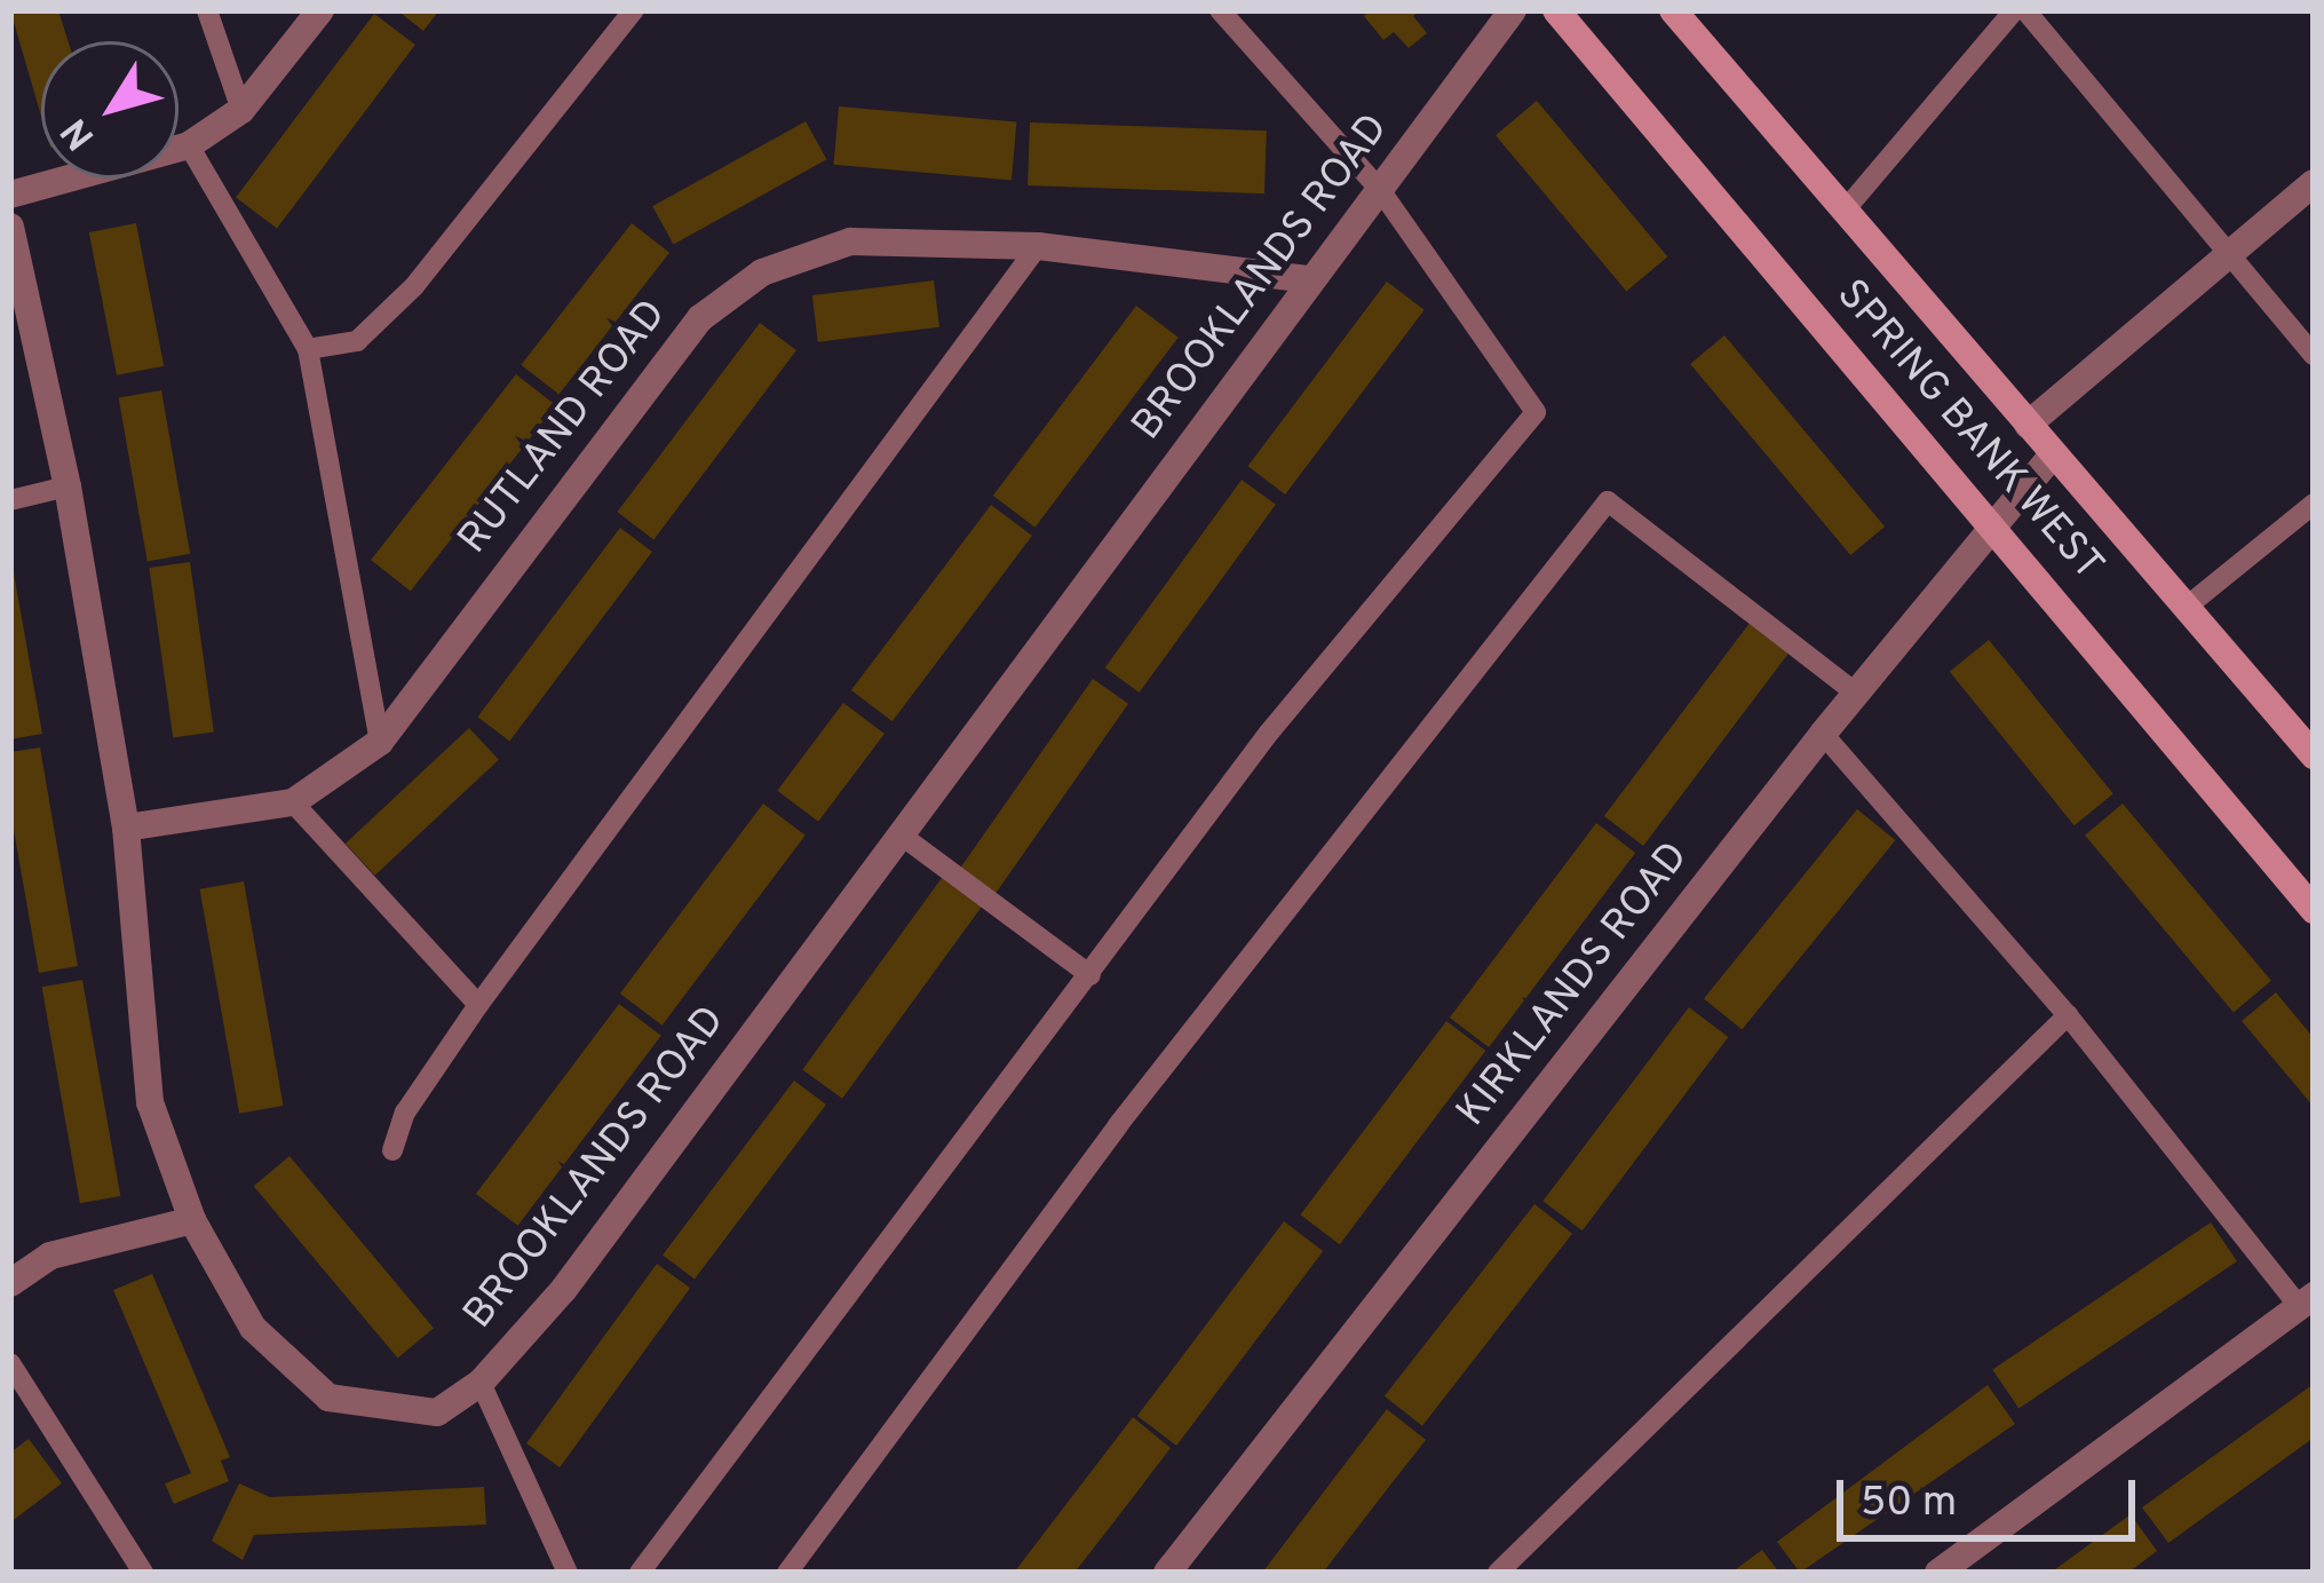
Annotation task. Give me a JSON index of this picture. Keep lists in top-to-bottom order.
{
  "streets": {
    "street": [
      "BROOKLANDS ROAD",
      "RUTLAND ROAD",
      "SPRING BANK WEST",
      "KIRKLANDS ROAD"
    ]
  },
  "crossings": [
    ["BROOKLANDS ROAD", "RUTLAND ROAD"],
    ["SPRING BANK WEST", "KIRKLANDS ROAD"]
  ],
  "scale_bar": "50 m",
  "north": "bottom left"
}
